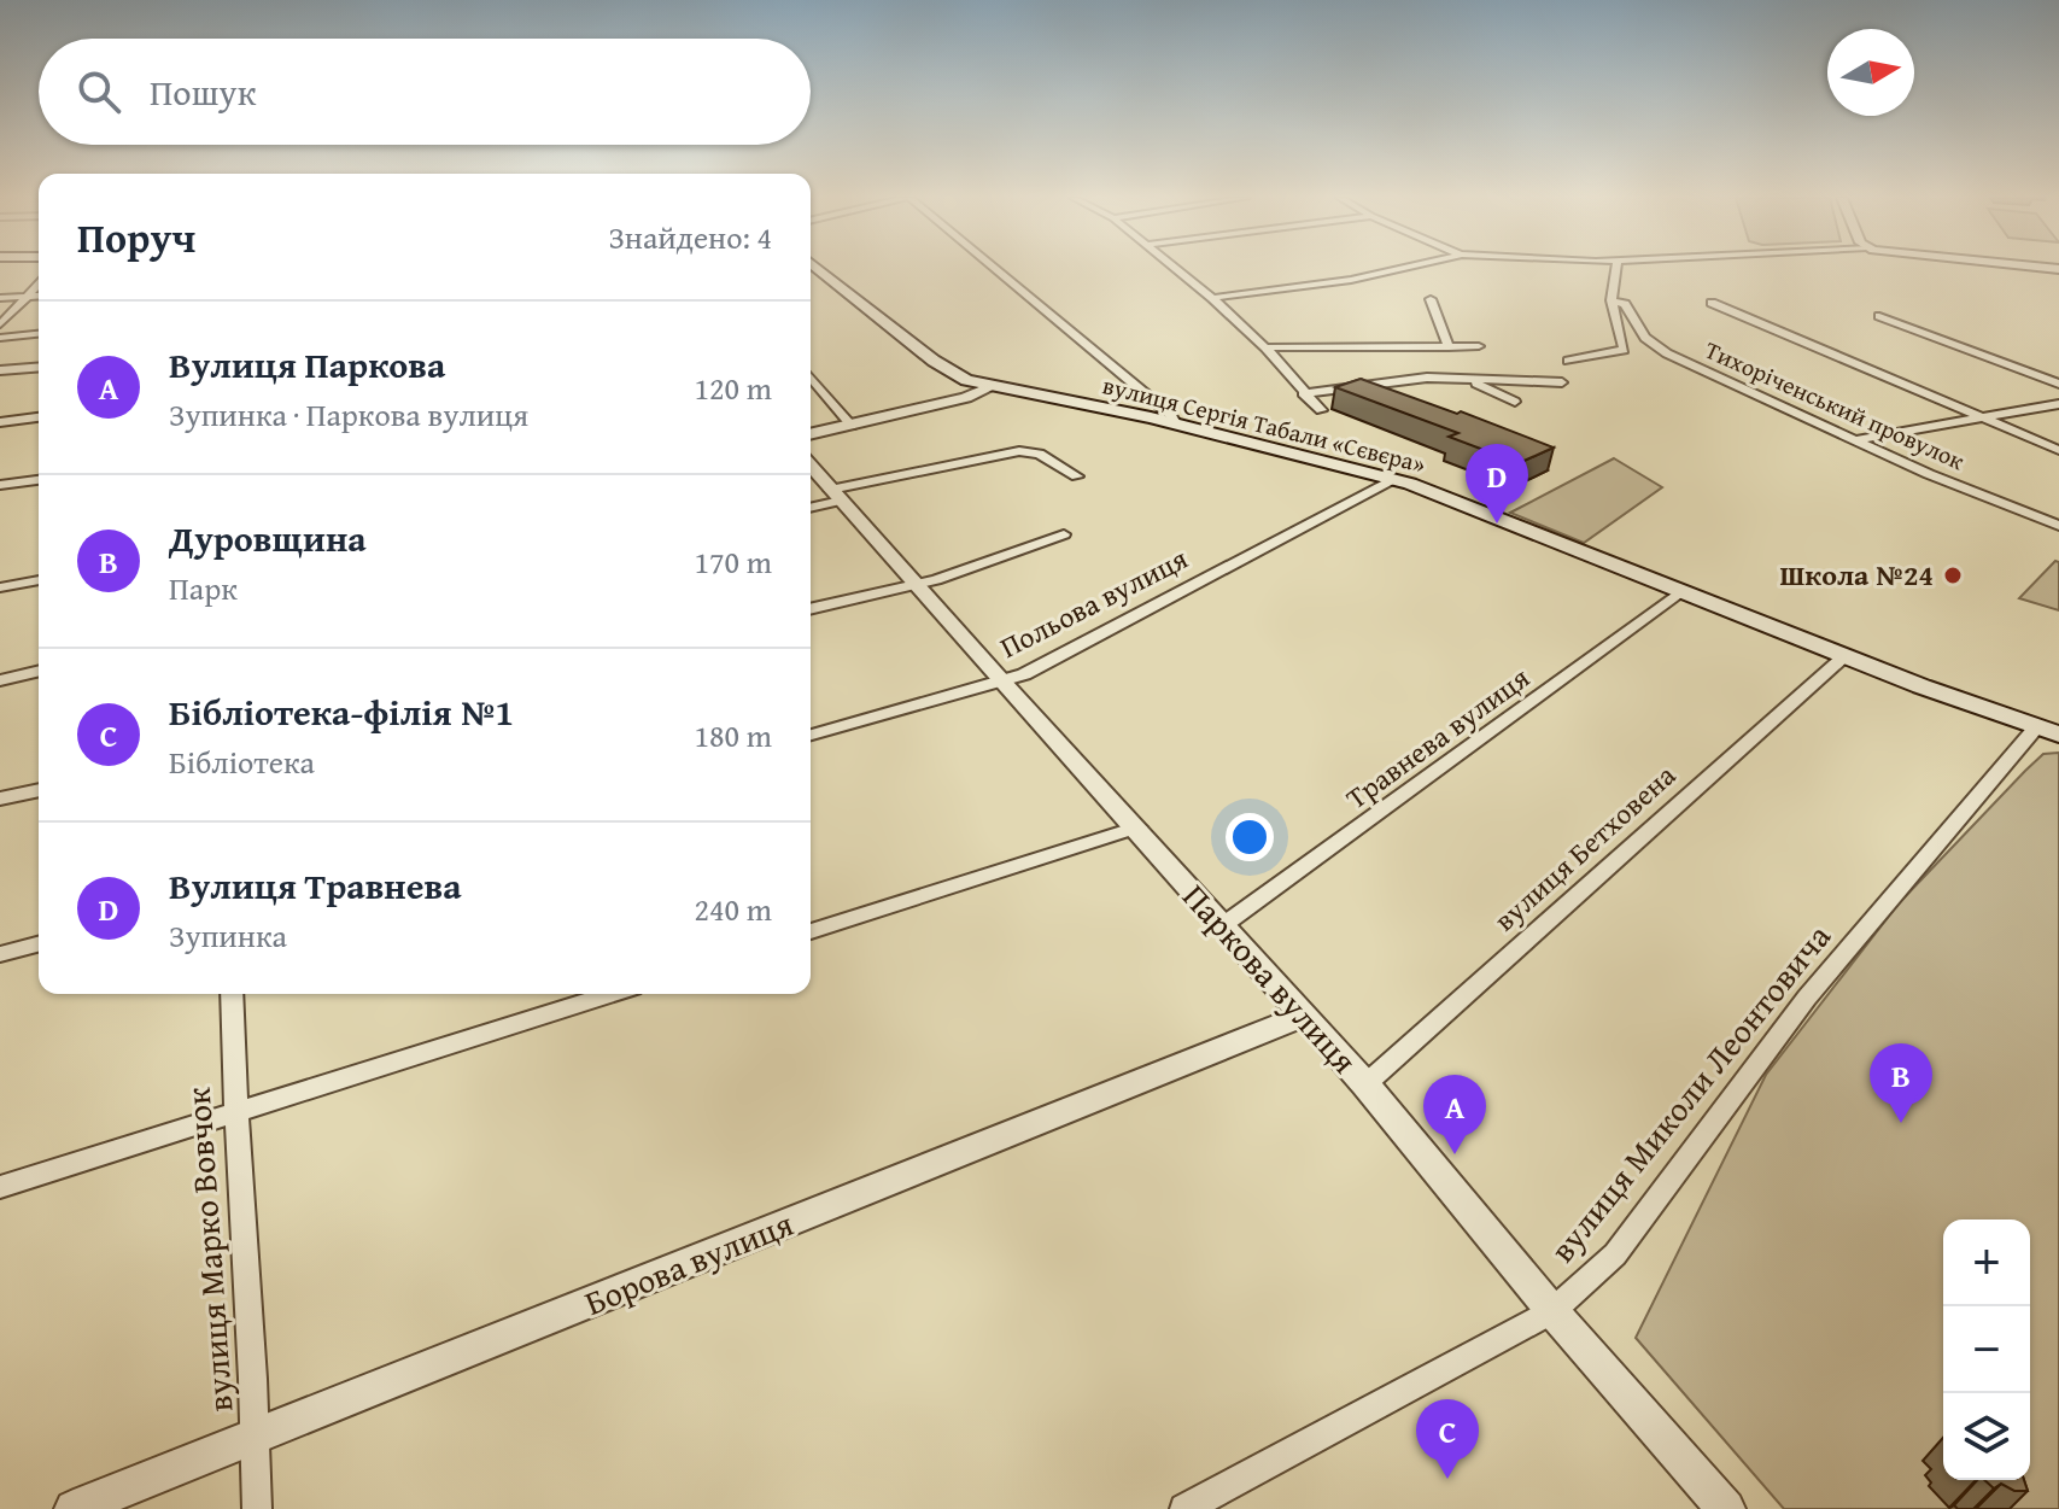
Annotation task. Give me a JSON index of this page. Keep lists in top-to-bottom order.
{
  "streets": {
    "main road": ["вулиця Сергія Табали «Сєвєра»"],
    "street": [
      "Тихоріченський провулок",
      "Польова вулиця",
      "Травнева вулиця",
      "вулиця Бетховена",
      "Паркова вулиця",
      "вулиця Миколи Леонтовича",
      "вулиця Марко Вовчок",
      "Борова вулиця"
    ]
  },
  "crossings": [
    ["вулиця Сергія Табали «Сєвєра»", "Польова вулиця"],
    ["вулиця Сергія Табали «Сєвєра»", "Травнева вулиця"],
    ["вулиця Сергія Табали «Сєвєра»", "вулиця Бетховена"],
    ["вулиця Сергія Табали «Сєвєра»", "вулиця Миколи Леонтовича"],
    ["Польова вулиця", "Паркова вулиця"],
    ["Травнева вулиця", "Паркова вулиця"],
    ["вулиця Бетховена", "Паркова вулиця"],
    ["Паркова вулиця", "вулиця Миколи Леонтовича"],
    ["Паркова вулиця", "Борова вулиця"],
    ["вулиця Марко Вовчок", "Борова вулиця"]
  ],
  "places": ["Школа №24"],
  "north": "right",
  "page": {
    "search": "Пошук",
    "heading": ["Поруч", "Знайдено: 4"],
    "list": [
      {
        "mark": "A",
        "name": "Вулиця Паркова",
        "note": "Зупинка · Паркова вулиця",
        "value": "120 m"
      },
      {
        "mark": "B",
        "name": "Дуровщина",
        "note": "Парк",
        "value": "170 m"
      },
      {
        "mark": "C",
        "name": "Бібліотека-філія №1",
        "note": "Бібліотека",
        "value": "180 m"
      },
      {
        "mark": "D",
        "name": "Вулиця Травнева",
        "note": "Зупинка",
        "value": "240 m"
      }
    ],
    "pins": [
      "D",
      "B",
      "A",
      "C"
    ],
    "map_buttons": ["+", "−"]
  }
}
